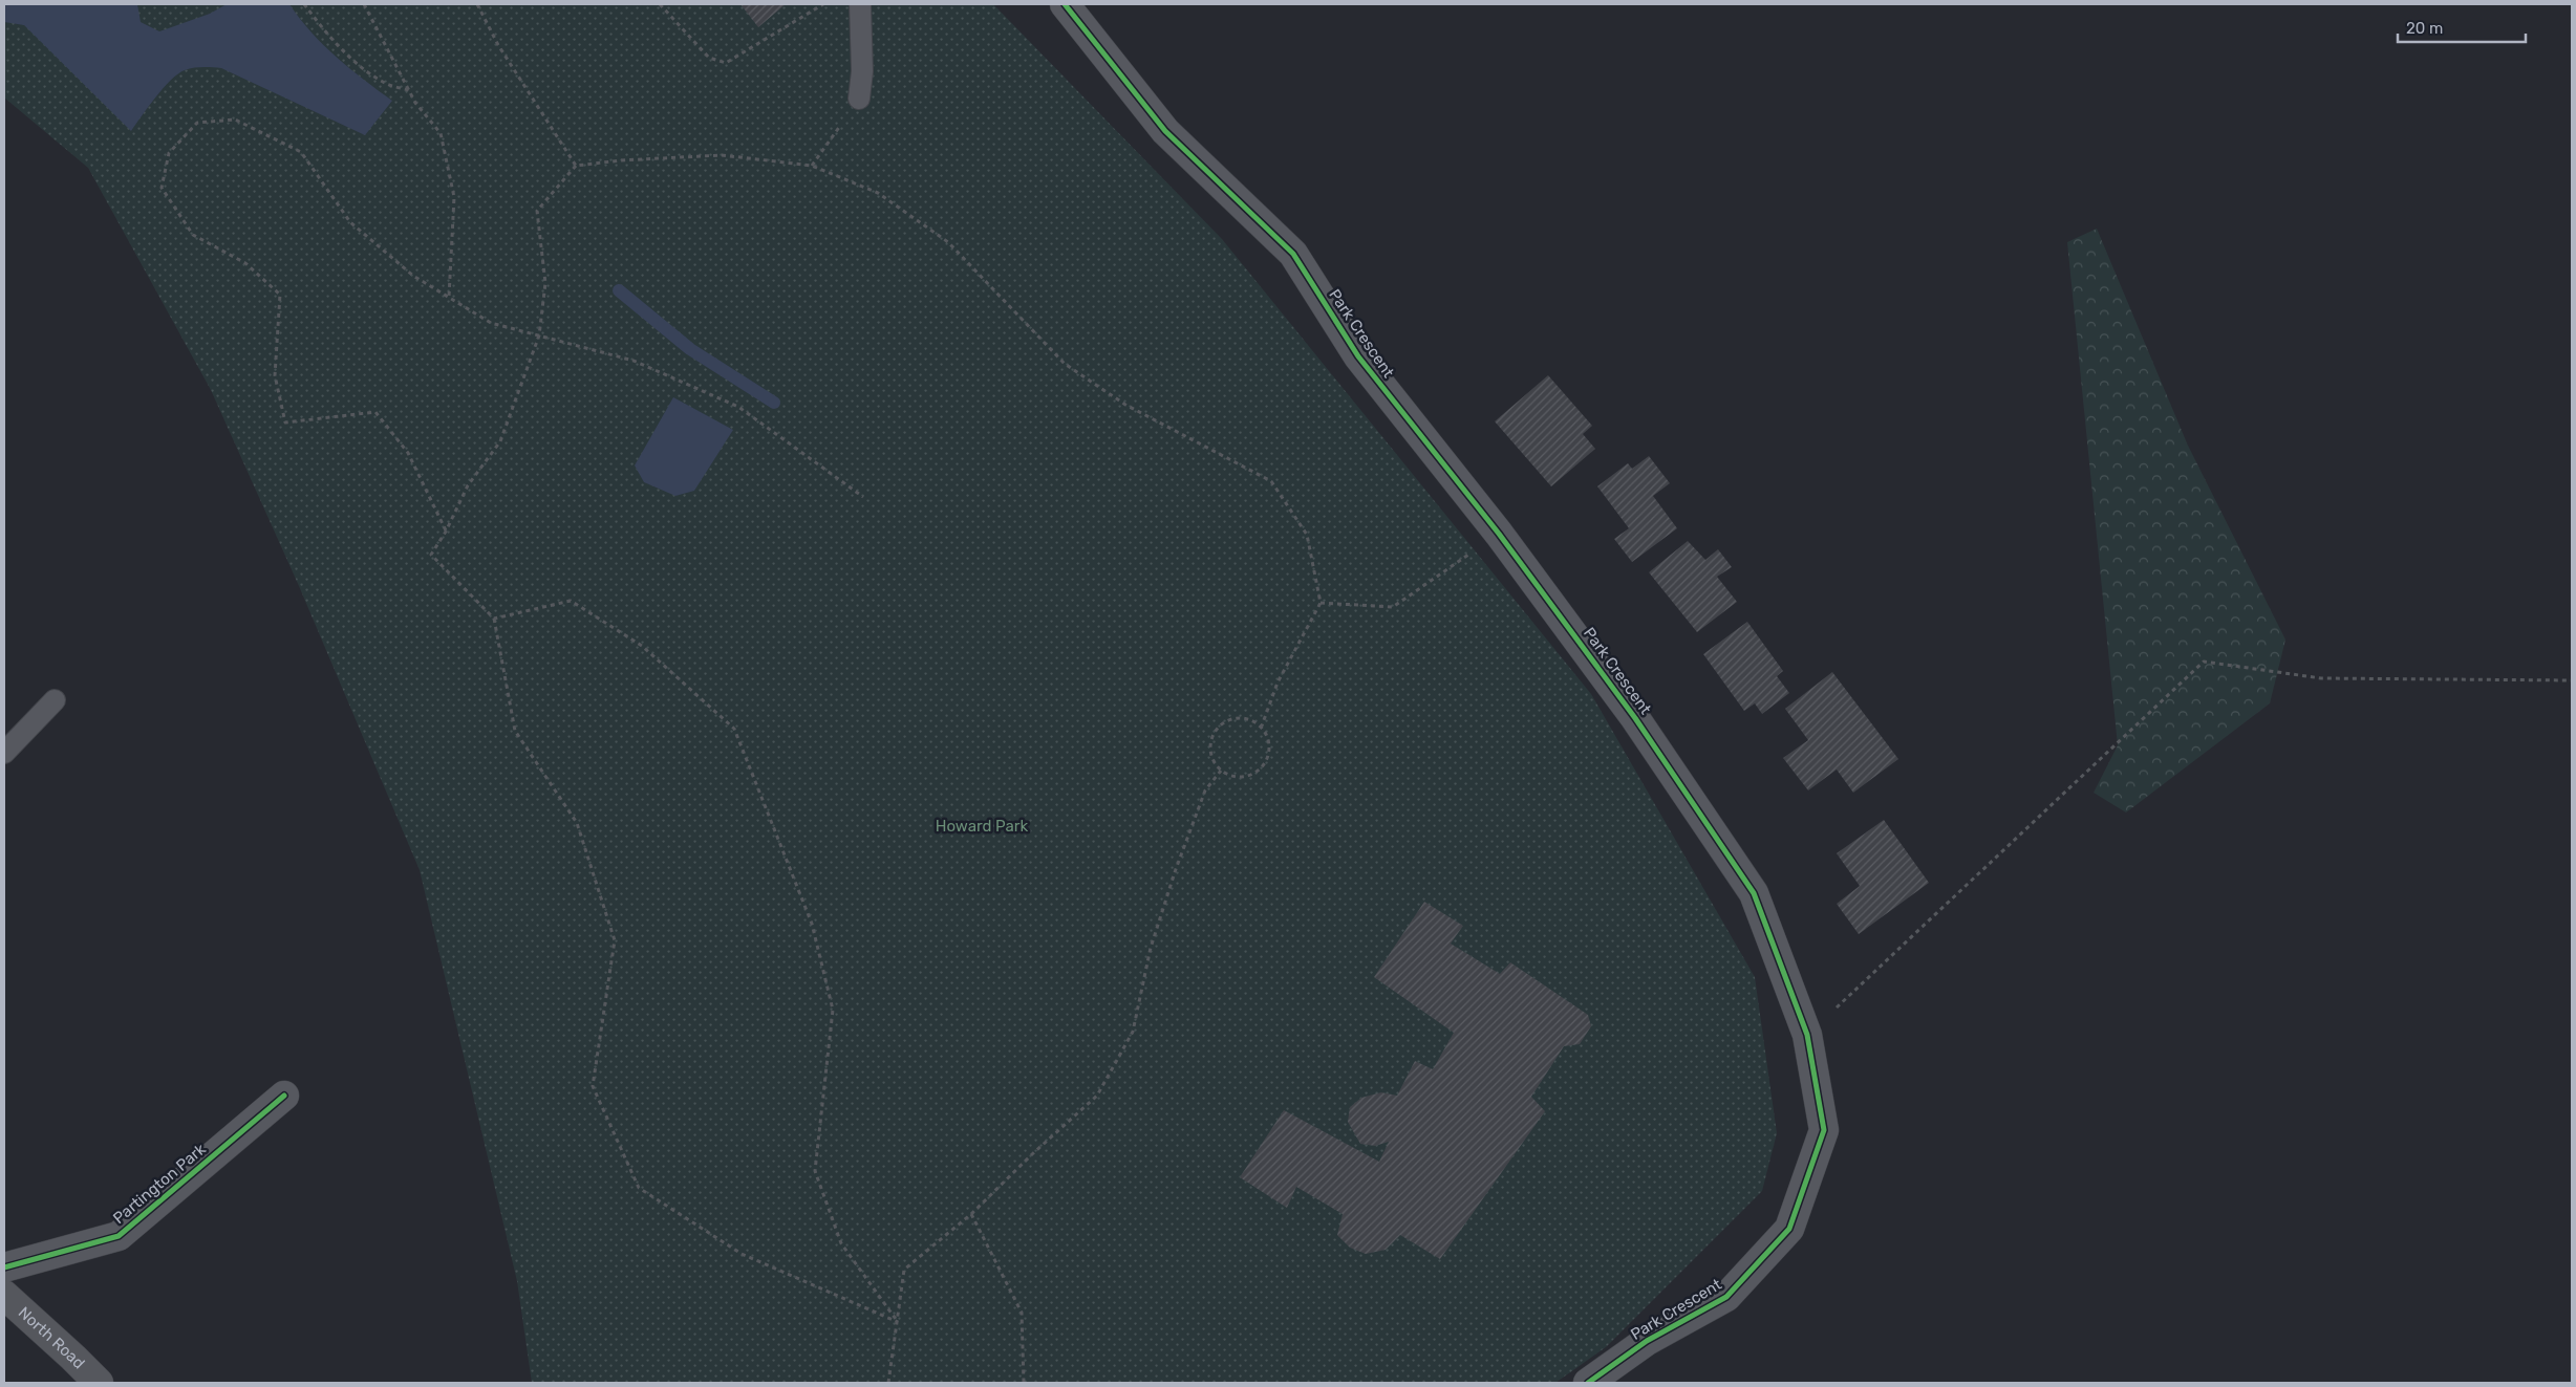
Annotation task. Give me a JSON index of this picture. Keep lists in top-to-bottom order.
{
  "streets": {
    "street": ["Park Crescent", "Partington Park", "North Road"]
  },
  "parks": ["Howard Park"],
  "scale_bar": "20 m"
}
